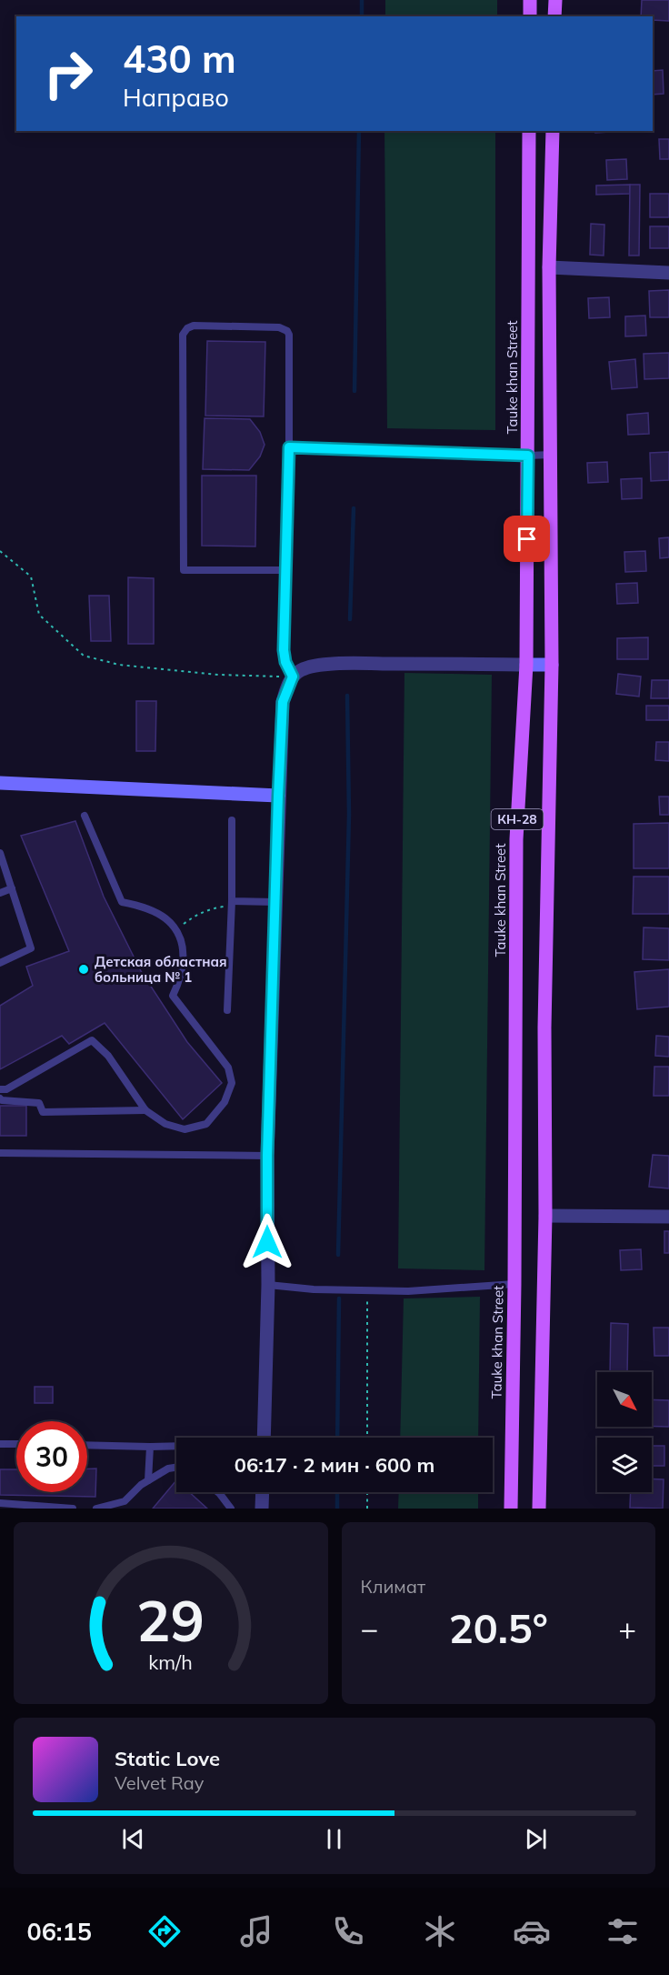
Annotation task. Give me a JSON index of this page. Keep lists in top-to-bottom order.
{
  "streets": {
    "main road": ["Tauke khan Street", "КН-28"]
  },
  "places": ["Детская областная больница № 1"],
  "north": "bottom right",
  "page": {
    "turn": ["430 m", "Направо"],
    "limit": "30",
    "trip": "06:17 · 2 мин · 600 m",
    "tile": "Климат",
    "heat": ["−", "20.5°", "+"],
    "song": ["Static Love", "Velvet Ray"],
    "tabs": "06:15",
    "gauge": ["29", "km/h"]
  }
}
